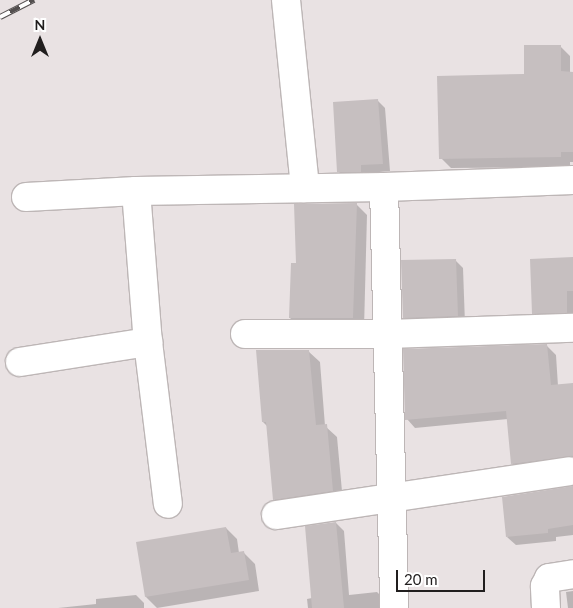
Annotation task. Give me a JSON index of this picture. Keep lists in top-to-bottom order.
{
  "scale_bar": "20 m",
  "north": "top"
}
